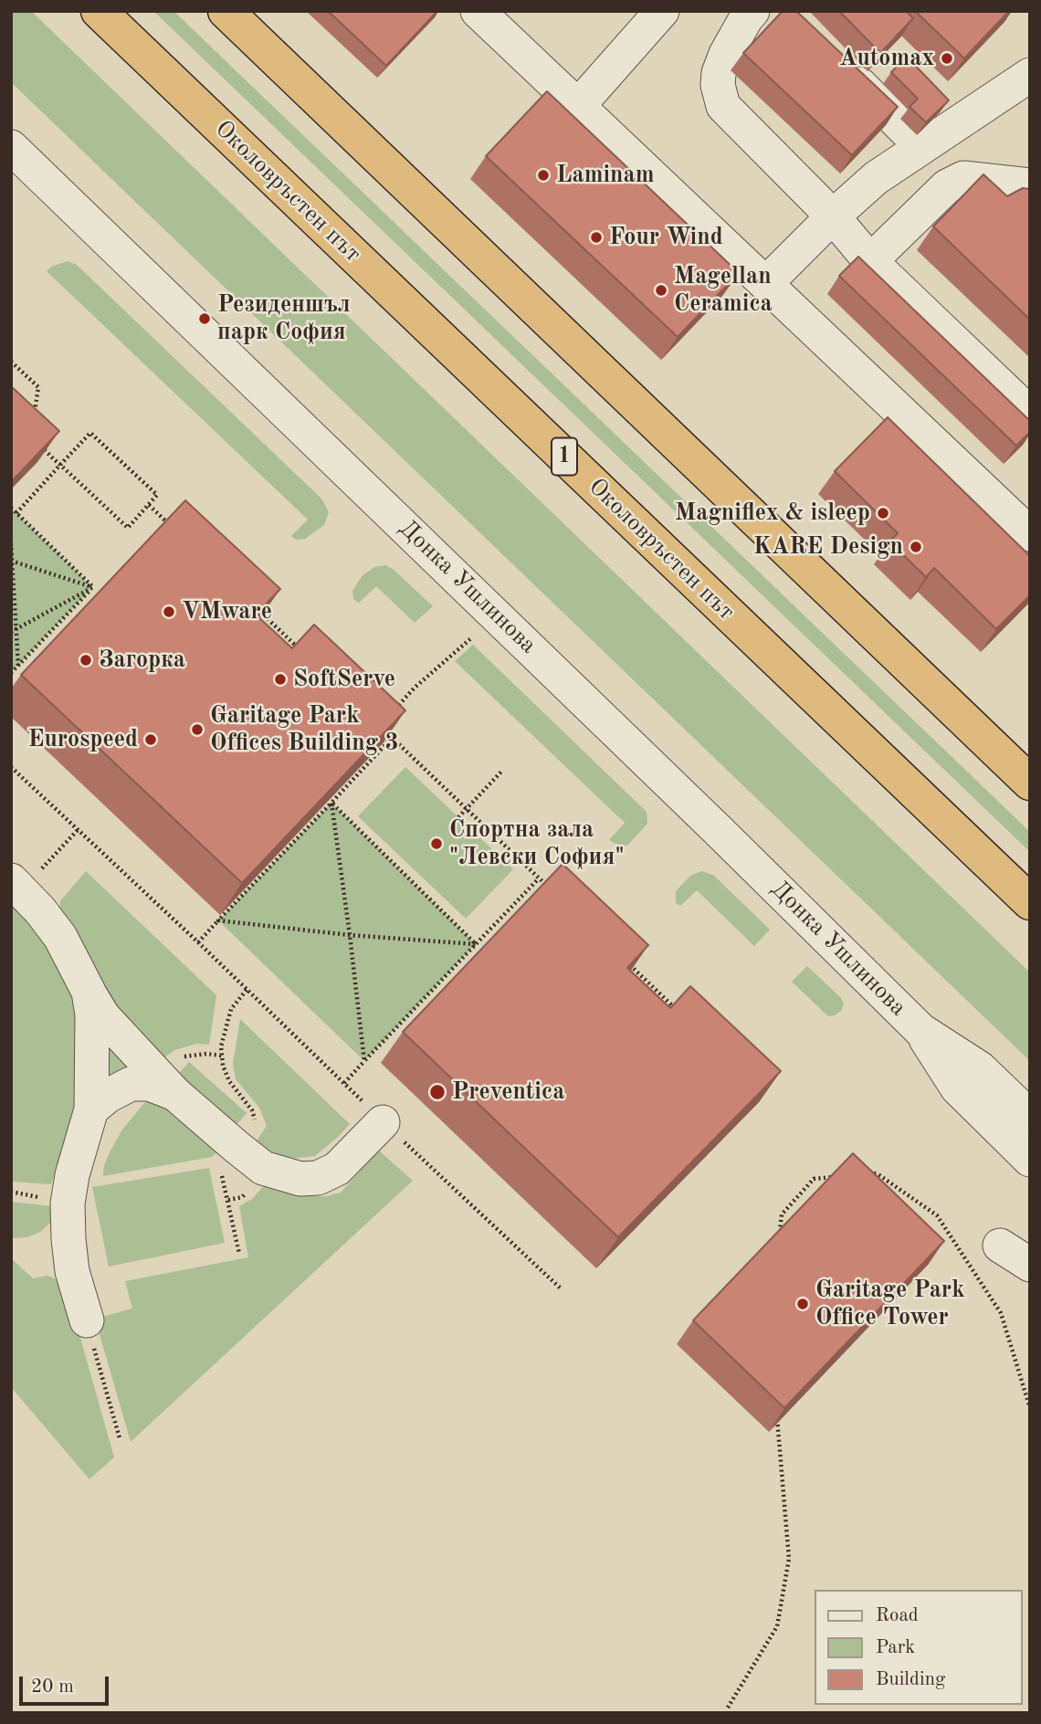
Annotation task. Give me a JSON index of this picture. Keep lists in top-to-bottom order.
{
  "streets": {
    "highway": ["Околовръстен път", "1"],
    "street": ["Донка Ушлинова"]
  },
  "places": [
    "Automax",
    "Laminam",
    "Four Wind",
    "Magellan Ceramica",
    "Резиденшъл парк София",
    "Magniflex & isleep",
    "KARE Design",
    "VMware",
    "Загорка",
    "SoftServe",
    "Garitage Park Offices Building 3",
    "Eurospeed",
    "Спортна зала \"Левски София\"",
    "Preventica",
    "Garitage Park Office Tower"
  ],
  "legend": ["Road", "Park", "Building"],
  "scale_bar": "20 m"
}
